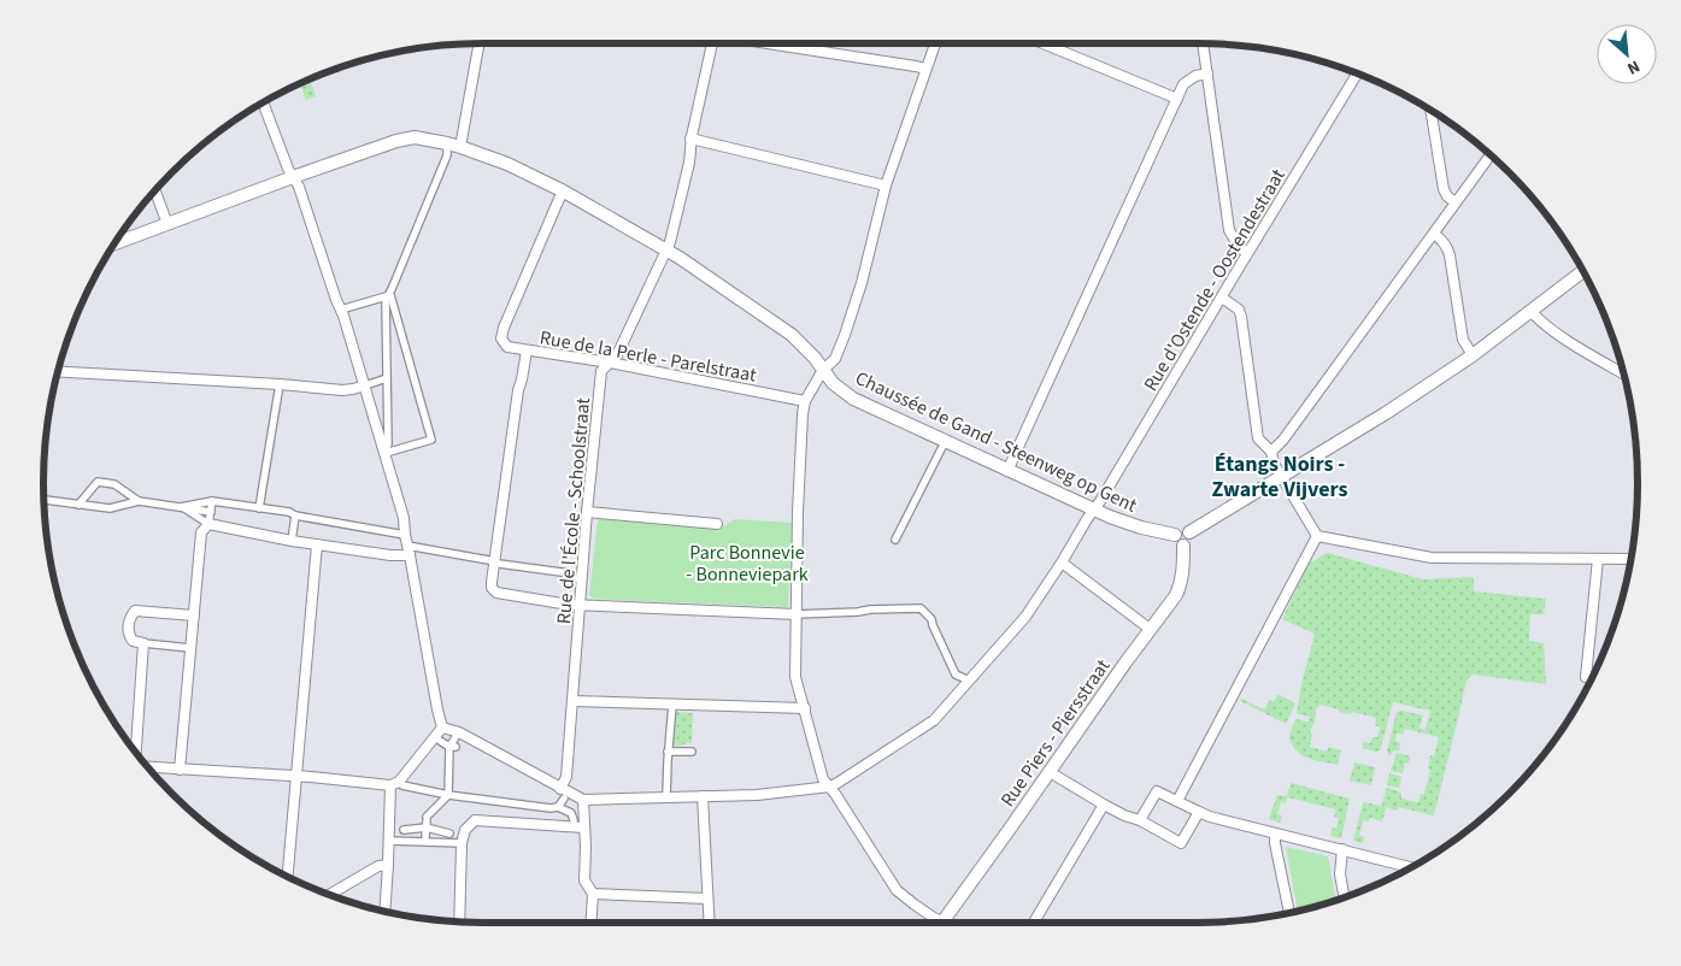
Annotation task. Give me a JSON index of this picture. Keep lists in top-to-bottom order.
{
  "streets": {
    "street": [
      "Rue d'Ostende - Oostendestraat",
      "Rue de la Perle - Parelstraat",
      "Chaussée de Gand - Steenweg op Gent",
      "Rue de l'École - Schoolstraat",
      "Rue Piers - Piersstraat"
    ]
  },
  "crossings": [
    ["Rue d'Ostende - Oostendestraat", "Chaussée de Gand - Steenweg op Gent"],
    ["Rue de la Perle - Parelstraat", "Chaussée de Gand - Steenweg op Gent"],
    ["Rue de la Perle - Parelstraat", "Rue de l'École - Schoolstraat"],
    ["Chaussée de Gand - Steenweg op Gent", "Rue de l'École - Schoolstraat"],
    ["Chaussée de Gand - Steenweg op Gent", "Rue Piers - Piersstraat"]
  ],
  "districts": ["Étangs Noirs - Zwarte Vijvers"],
  "parks": ["Parc Bonnevie - Bonneviepark"],
  "north": "bottom right"
}
